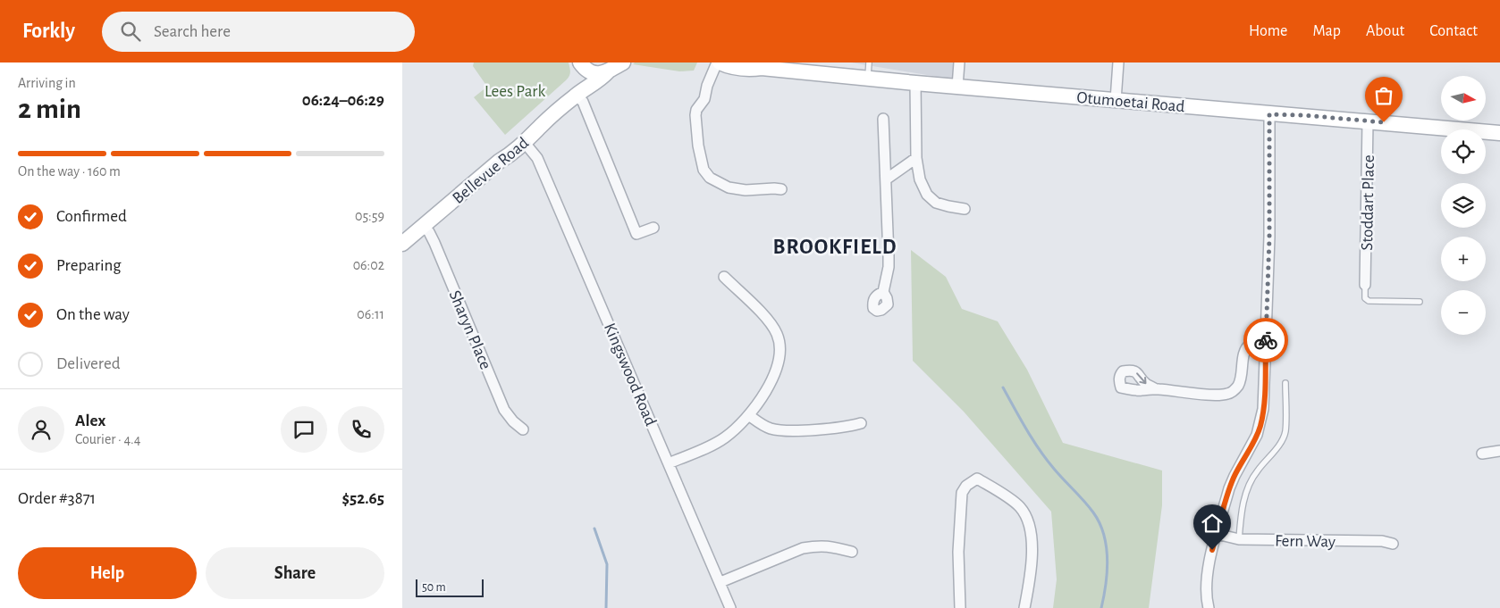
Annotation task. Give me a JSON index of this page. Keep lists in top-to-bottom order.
{
  "streets": {
    "main road": ["Otumoetai Road", "Bellevue Road"],
    "street": [
      "Stoddart Place",
      "Sharyn Place",
      "Kingswood Road",
      "Fern Way"
    ]
  },
  "crossings": [
    ["Otumoetai Road", "Stoddart Place"],
    ["Bellevue Road", "Sharyn Place"],
    ["Bellevue Road", "Kingswood Road"]
  ],
  "districts": ["BROOKFIELD"],
  "parks": ["Lees Park"],
  "scale_bar": "50 m",
  "north": "right",
  "page": {
    "header": "Forkly",
    "search": "Search here",
    "nav": [
      "Home",
      "Map",
      "About",
      "Contact"
    ],
    "heading": ["2 min", "Arriving in", "06:24–06:29"],
    "panel": [
      "Alex",
      "Courier · 4.4",
      "Order #3871",
      "$52.65"
    ],
    "map_buttons": ["+", "−"],
    "bar": "On the way · 160 m",
    "list": [
      ["Confirmed", "05:59"],
      ["Preparing", "06:02"],
      ["On the way", "06:11"],
      "Delivered"
    ],
    "buttons": ["Help", "Share"],
    "scale": "50 m"
  }
}
